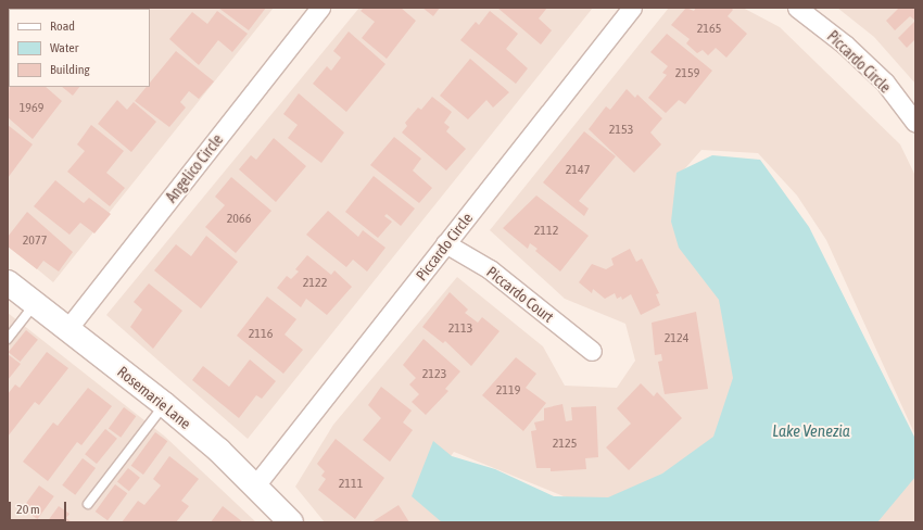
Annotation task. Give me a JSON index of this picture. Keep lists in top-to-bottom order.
{
  "streets": {
    "street": [
      "Piccardo Circle",
      "Angelico Circle",
      "Piccardo Court",
      "Rosemarie Lane"
    ]
  },
  "crossings": [
    ["Piccardo Circle", "Piccardo Court"],
    ["Piccardo Circle", "Rosemarie Lane"],
    ["Angelico Circle", "Rosemarie Lane"]
  ],
  "water": ["Lake Venezia"],
  "house_numbers": [
    "2165",
    "2159",
    "1969",
    "2153",
    "2147",
    "2066",
    "2112",
    "2077",
    "2122",
    "2113",
    "2116",
    "2124",
    "2123",
    "2119",
    "2125",
    "2111"
  ],
  "legend": ["Road", "Water", "Building"],
  "scale_bar": "20 m"
}
